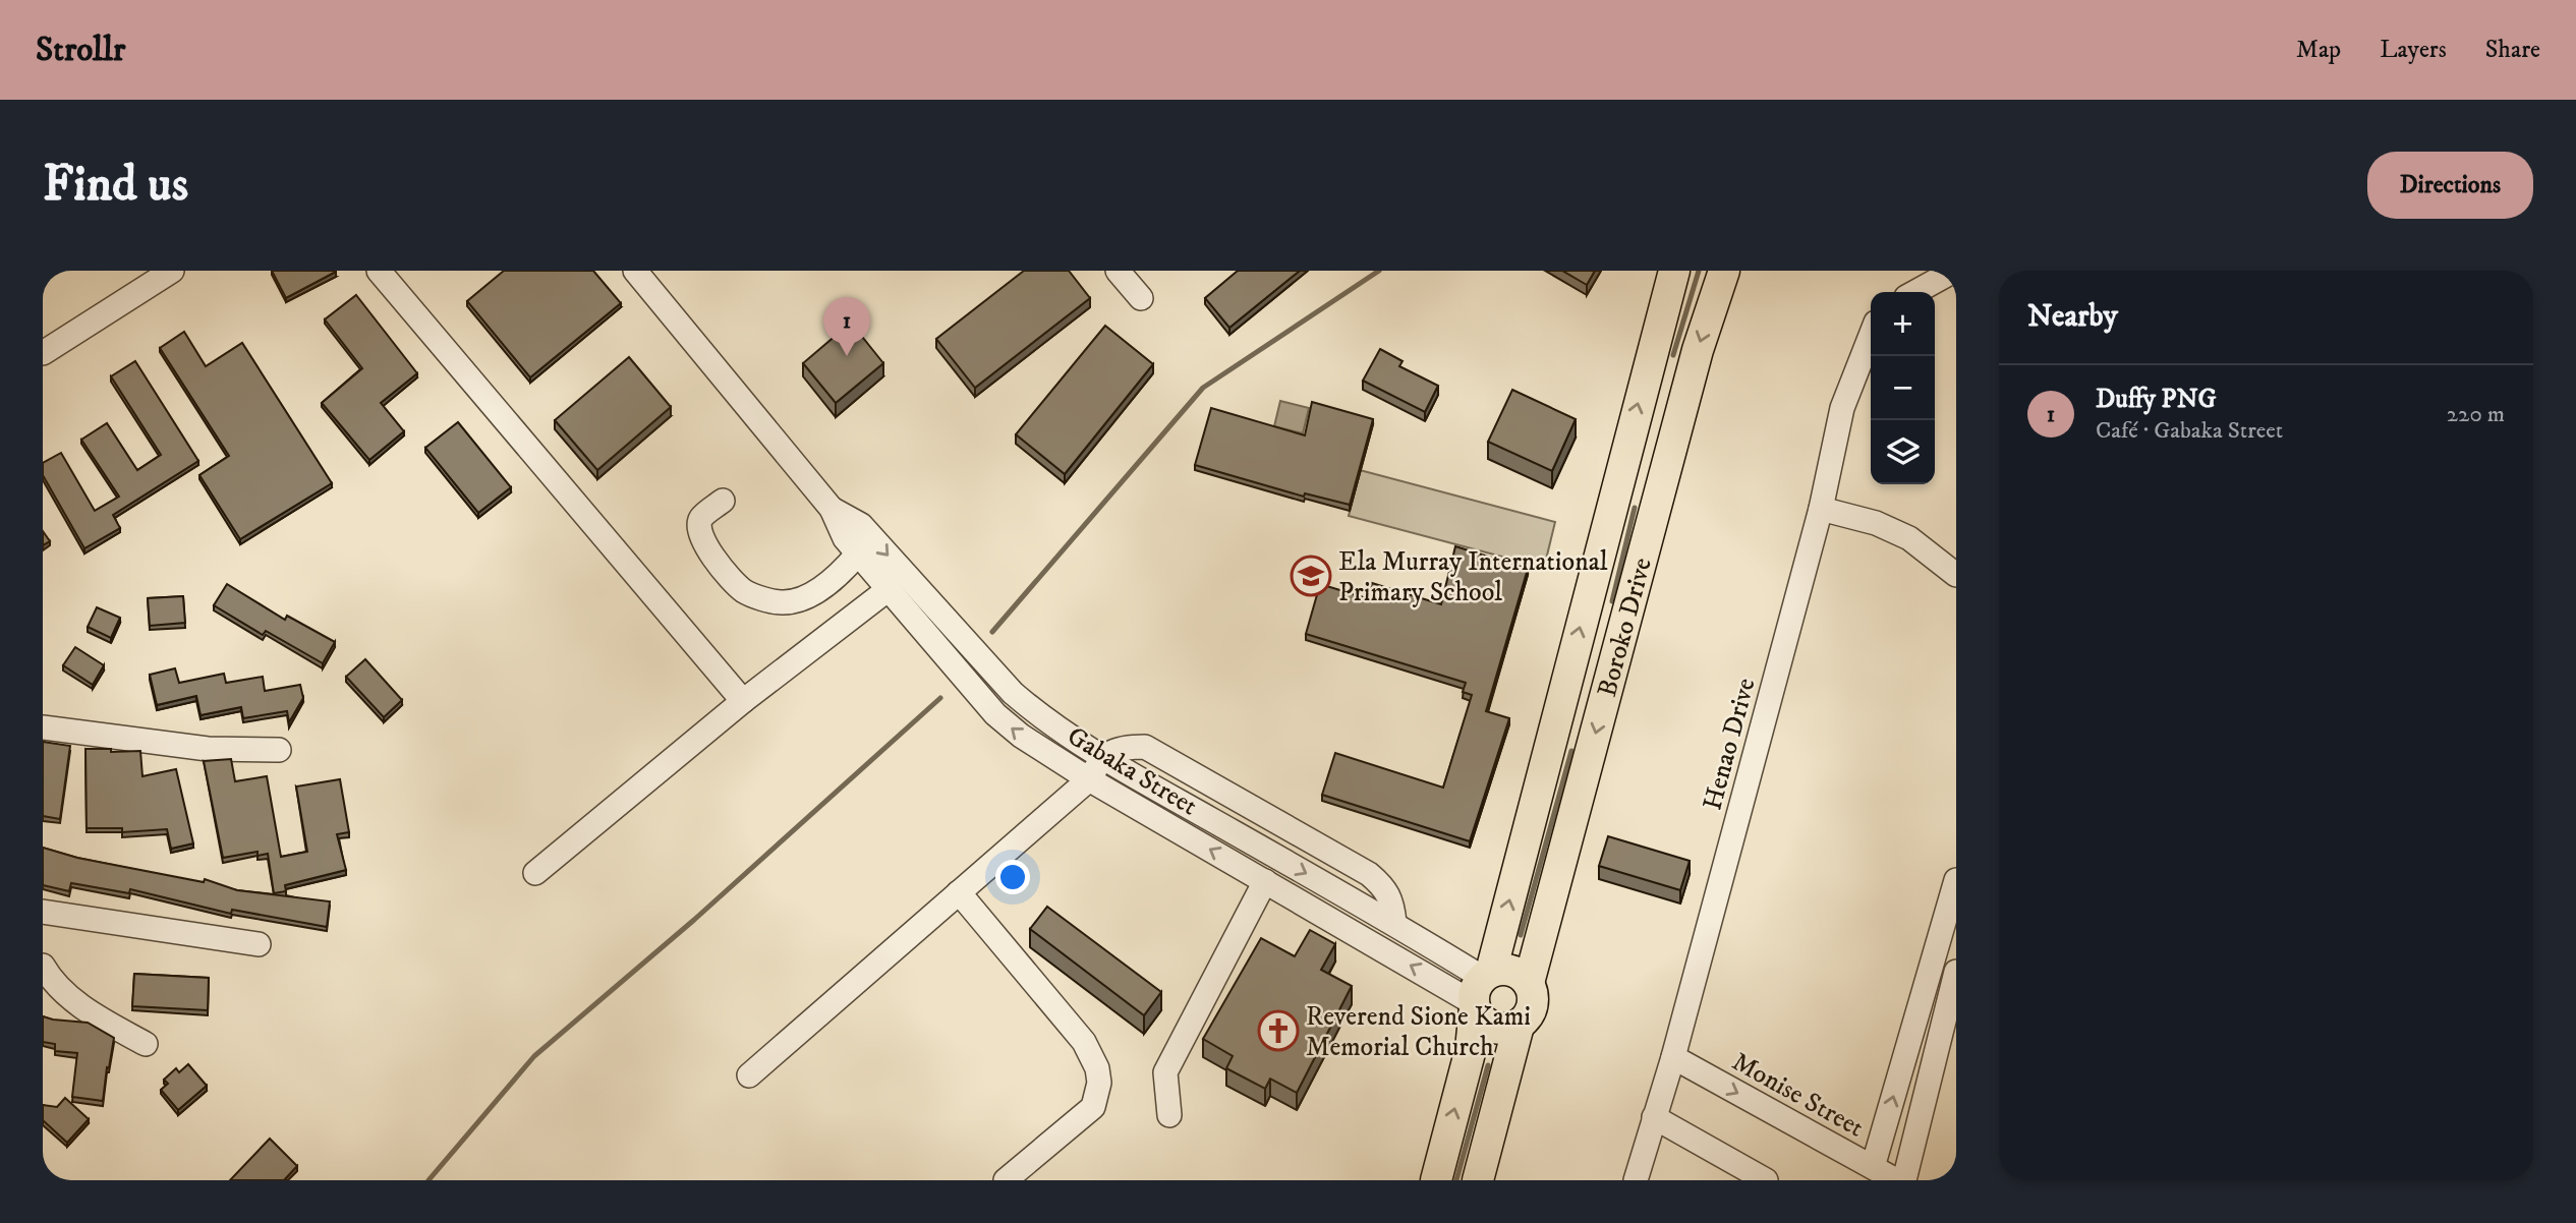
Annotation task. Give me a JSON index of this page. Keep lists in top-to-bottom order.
{
  "streets": {
    "main road": ["Boroko Drive"],
    "street": ["Henao Drive", "Gabaka Street", "Monise Street"]
  },
  "crossings": [
    ["Boroko Drive", "Gabaka Street"],
    ["Henao Drive", "Monise Street"]
  ],
  "places": {
    "school or university": ["Ela Murray International Primary School"],
    "church": ["Reverend Sione Kami Memorial Church"]
  },
  "page": {
    "header": "Strollr",
    "nav": ["Map", "Layers", "Share"],
    "buttons": "Directions",
    "title": "Find us",
    "heading": "Nearby",
    "map_buttons": ["+", "−"],
    "pins": "1",
    "list": [
      {
        "mark": "1",
        "name": "Duffy PNG",
        "note": "Café · Gabaka Street",
        "value": "220 m"
      }
    ]
  }
}
